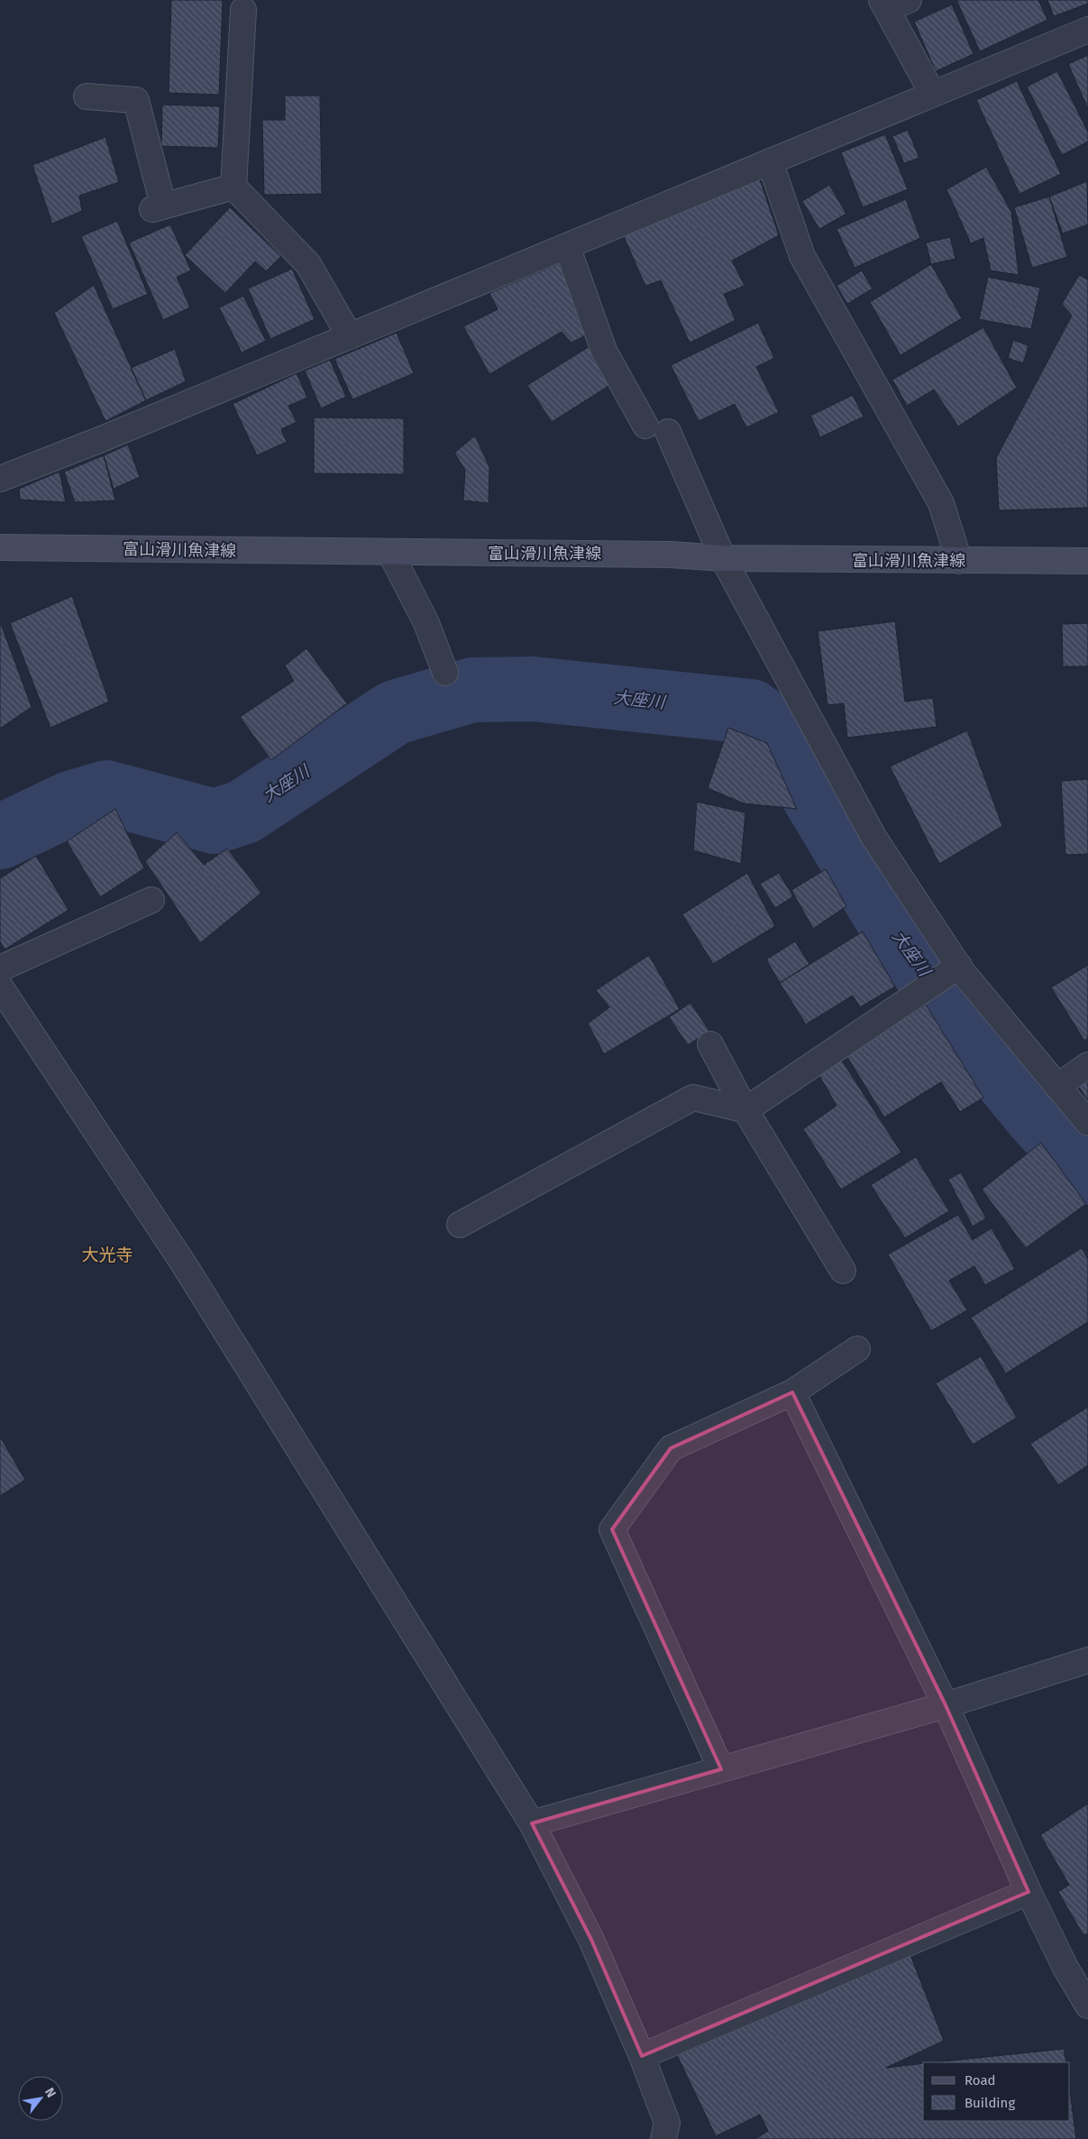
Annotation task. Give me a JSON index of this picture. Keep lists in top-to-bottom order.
{
  "streets": {
    "main road": ["富山滑川魚津線"]
  },
  "districts": ["大光寺"],
  "water": ["大座川"],
  "legend": ["Road", "Building"],
  "north": "top right"
}
